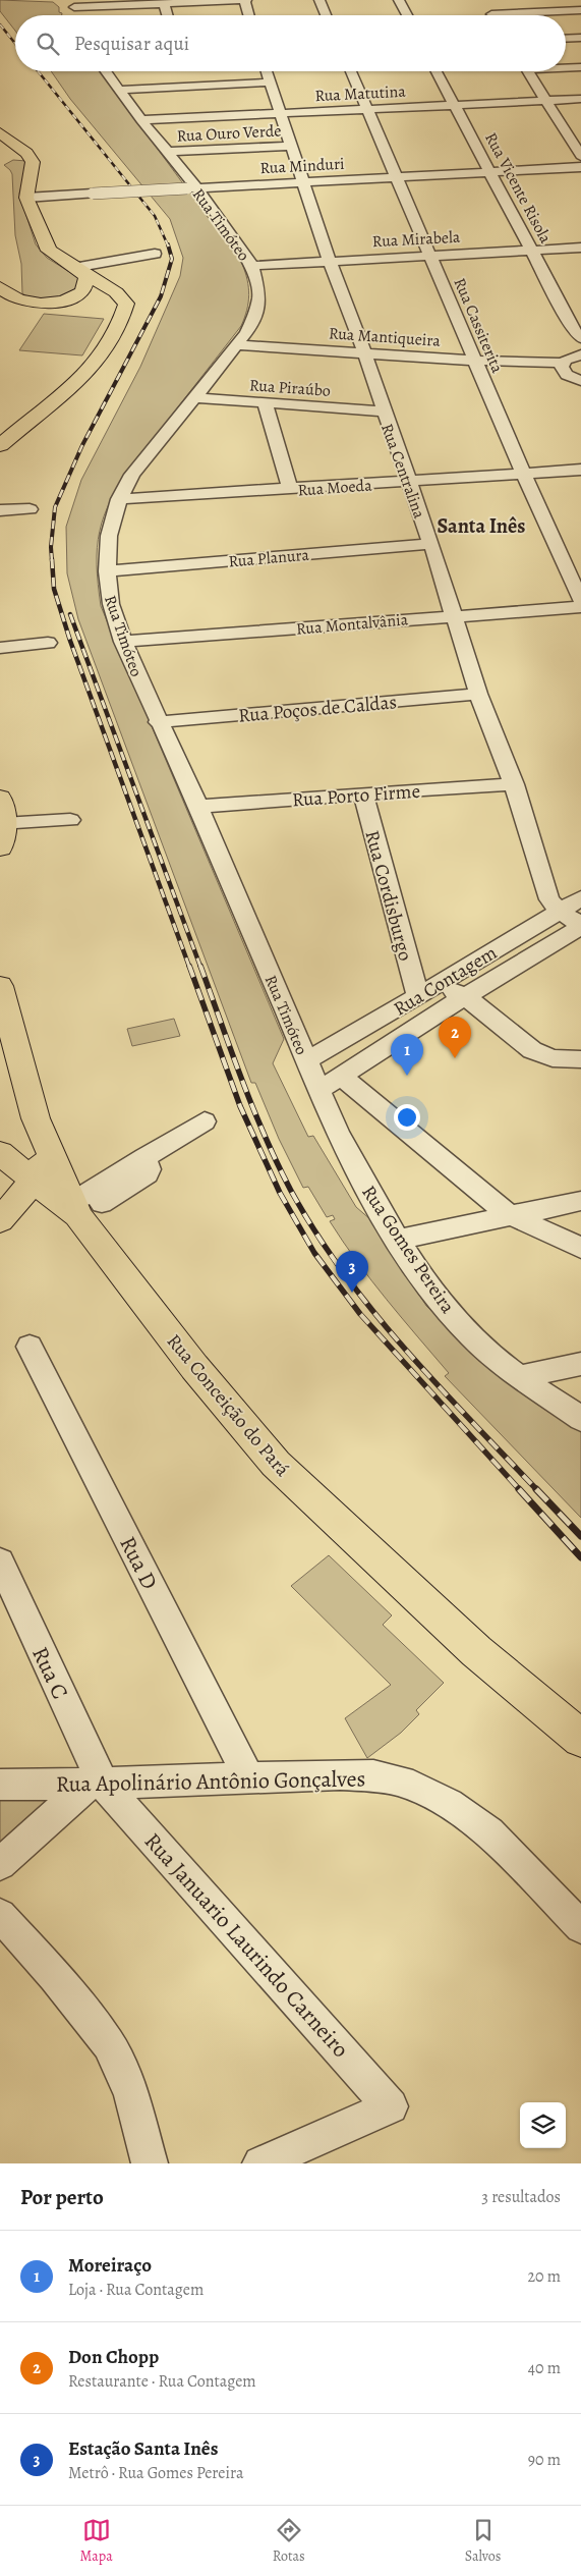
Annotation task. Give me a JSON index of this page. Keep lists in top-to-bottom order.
{
  "streets": {
    "main road": ["Rua Conceição do Pará"],
    "street": [
      "Rua Matutina",
      "Rua Ouro Verde",
      "Rua Minduri",
      "Rua Vicente Risola",
      "Rua Timóteo",
      "Rua Mirabela",
      "Rua Cassiterita",
      "Rua Mantiqueira",
      "Rua Piraúbo",
      "Rua Centralina",
      "Rua Moeda",
      "Rua Planura",
      "Rua Montalvânia",
      "Rua Poços de Caldas",
      "Rua Porto Firme",
      "Rua Cordisburgo",
      "Rua Contagem",
      "Rua Gomes Pereira",
      "Rua D",
      "Rua C",
      "Rua Apolinário Antônio Gonçalves",
      "Rua Januario Laurindo Carneiro"
    ]
  },
  "crossings": [
    ["Rua Matutina", "Rua Vicente Risola"],
    ["Rua Matutina", "Rua Timóteo"],
    ["Rua Matutina", "Rua Cassiterita"],
    ["Rua Matutina", "Rua Centralina"],
    ["Rua Ouro Verde", "Rua Timóteo"],
    ["Rua Ouro Verde", "Rua Centralina"],
    ["Rua Minduri", "Rua Vicente Risola"],
    ["Rua Minduri", "Rua Timóteo"],
    ["Rua Minduri", "Rua Cassiterita"],
    ["Rua Minduri", "Rua Centralina"],
    ["Rua Vicente Risola", "Rua Mirabela"],
    ["Rua Timóteo", "Rua Mirabela"],
    ["Rua Timóteo", "Rua Mantiqueira"],
    ["Rua Timóteo", "Rua Piraúbo"],
    ["Rua Timóteo", "Rua Moeda"],
    ["Rua Timóteo", "Rua Planura"],
    ["Rua Timóteo", "Rua Montalvânia"],
    ["Rua Timóteo", "Rua Poços de Caldas"],
    ["Rua Timóteo", "Rua Porto Firme"],
    ["Rua Timóteo", "Rua Contagem"],
    ["Rua Timóteo", "Rua Gomes Pereira"],
    ["Rua Mirabela", "Rua Cassiterita"],
    ["Rua Mirabela", "Rua Centralina"],
    ["Rua Cassiterita", "Rua Mantiqueira"],
    ["Rua Cassiterita", "Rua Moeda"],
    ["Rua Mantiqueira", "Rua Centralina"],
    ["Rua Piraúbo", "Rua Centralina"],
    ["Rua Centralina", "Rua Moeda"],
    ["Rua Centralina", "Rua Planura"],
    ["Rua Centralina", "Rua Montalvânia"],
    ["Rua Centralina", "Rua Poços de Caldas"],
    ["Rua Centralina", "Rua Porto Firme"],
    ["Rua Centralina", "Rua Contagem"],
    ["Rua Porto Firme", "Rua Cordisburgo"],
    ["Rua Cordisburgo", "Rua Contagem"],
    ["Rua Contagem", "Rua Gomes Pereira"],
    ["Rua D", "Rua Apolinário Antônio Gonçalves"],
    ["Rua C", "Rua Apolinário Antônio Gonçalves"],
    ["Rua C", "Rua Januario Laurindo Carneiro"],
    ["Rua Apolinário Antônio Gonçalves", "Rua Januario Laurindo Carneiro"]
  ],
  "districts": ["Santa Inês"],
  "page": {
    "search": "Pesquisar aqui",
    "pins": ["2", "1", "3"],
    "heading": ["Por perto", "3 resultados"],
    "list": [
      {
        "mark": "1",
        "name": "Moreiraço",
        "note": "Loja · Rua Contagem",
        "value": "20 m"
      },
      {
        "mark": "2",
        "name": "Don Chopp",
        "note": "Restaurante · Rua Contagem",
        "value": "40 m"
      },
      {
        "mark": "3",
        "name": "Estação Santa Inês",
        "note": "Metrô · Rua Gomes Pereira",
        "value": "90 m"
      }
    ],
    "nav": ["Mapa", "Rotas", "Salvos"]
  }
}
